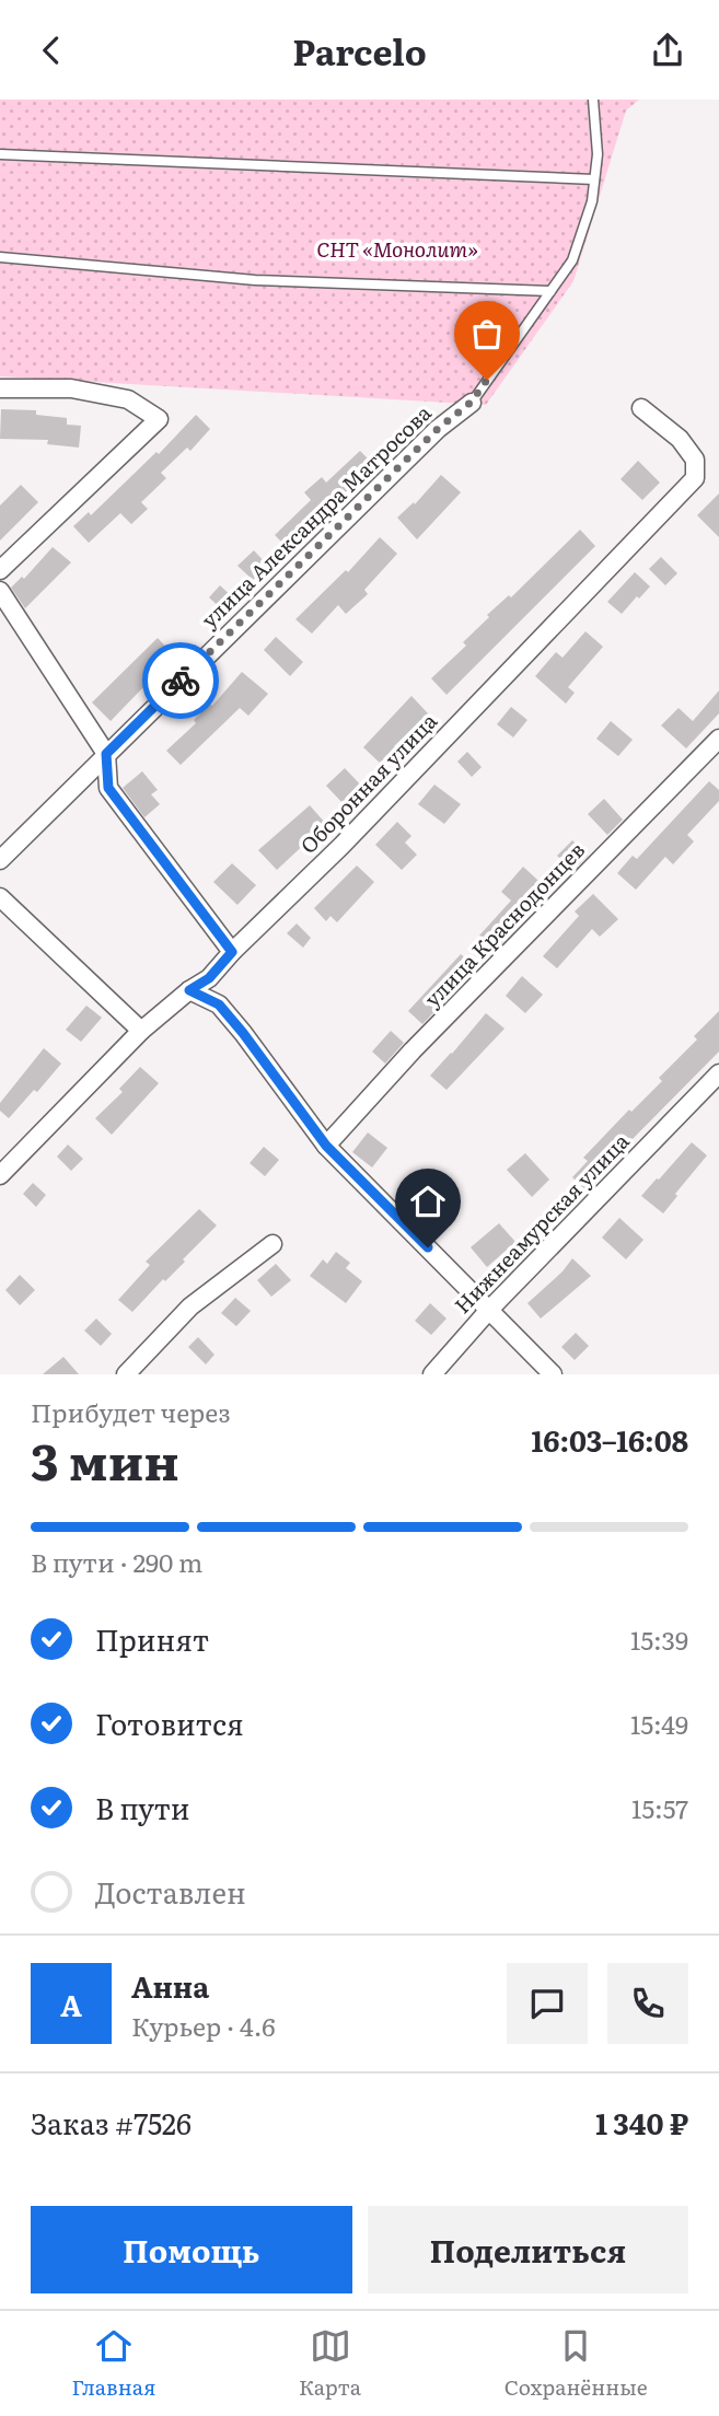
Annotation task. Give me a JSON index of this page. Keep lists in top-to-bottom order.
{
  "streets": {
    "street": [
      "улица Александра Матросова",
      "Оборонная улица",
      "улица Краснодонцев",
      "Нижнеамурская улица"
    ]
  },
  "parks": ["СНТ «Монолит»"],
  "page": {
    "header": "Parcelo",
    "heading": ["3 мин", "Прибудет через", "16:03–16:08"],
    "panel": [
      "Анна",
      "Курьер · 4.6",
      "Заказ #7526",
      "1 340 ₽"
    ],
    "bar": "В пути · 290 m",
    "list": [
      ["Принят", "15:39"],
      ["Готовится", "15:49"],
      ["В пути", "15:57"],
      "Доставлен"
    ],
    "round": "А",
    "buttons": ["Помощь", "Поделиться"],
    "tabs": ["Главная", "Карта", "Сохранённые"]
  }
}
